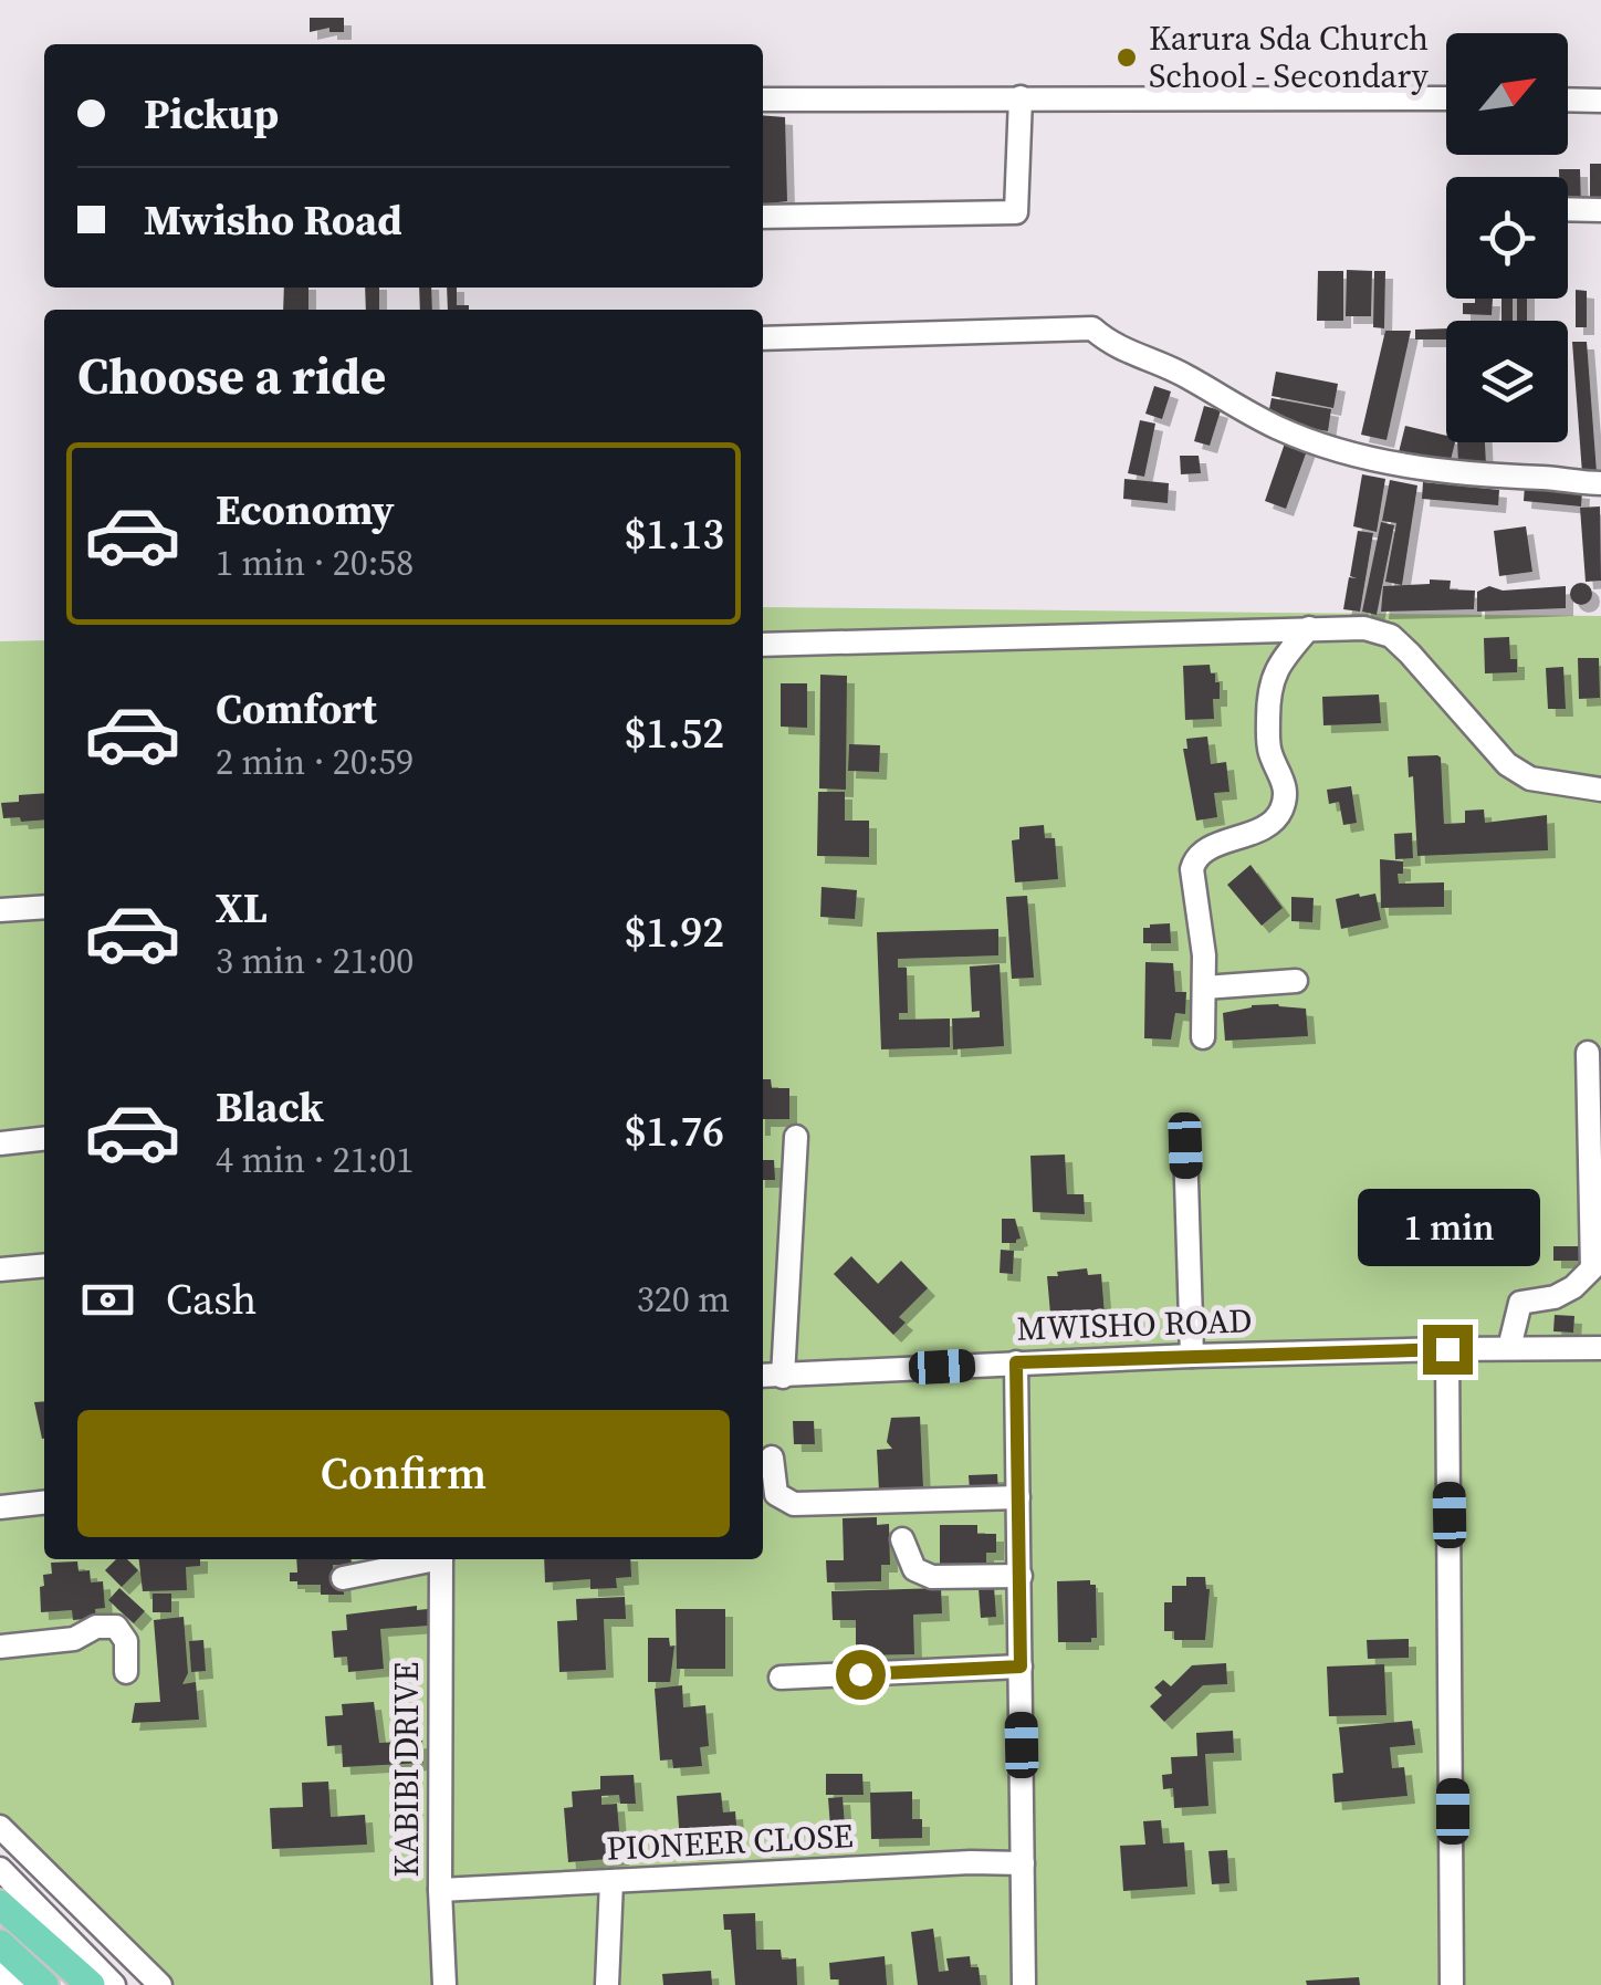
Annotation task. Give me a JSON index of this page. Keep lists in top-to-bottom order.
{
  "streets": {
    "street": ["MWISHO ROAD", "KABIBI DRIVE", "PIONEER CLOSE"]
  },
  "crossings": [
    ["KABIBI DRIVE", "PIONEER CLOSE"]
  ],
  "places": ["Karura Sda Church School - Secondary"],
  "north": "top right",
  "page": {
    "banner": ["Pickup", "Mwisho Road"],
    "heading": "Choose a ride",
    "list": [
      {
        "name": "Economy",
        "note": "1 min · 20:58",
        "value": "$1.13"
      },
      {
        "name": "Comfort",
        "note": "2 min · 20:59",
        "value": "$1.52"
      },
      {
        "name": "XL",
        "note": "3 min · 21:00",
        "value": "$1.92"
      },
      {
        "name": "Black",
        "note": "4 min · 21:01",
        "value": "$1.76"
      }
    ],
    "bubble": "1 min",
    "pay": ["Cash", "320 m"],
    "buttons": "Confirm"
  }
}
